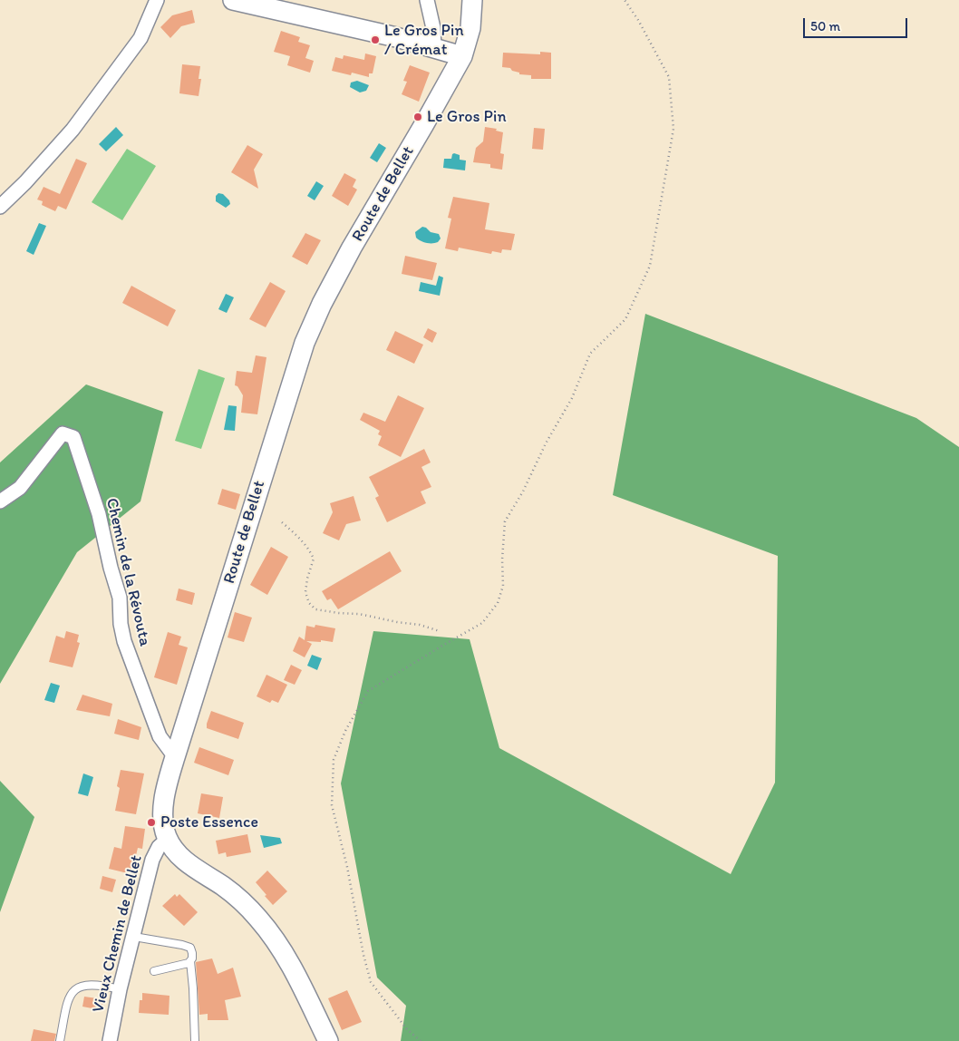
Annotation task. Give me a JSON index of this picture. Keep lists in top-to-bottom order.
{
  "streets": {
    "main road": ["Route de Bellet"],
    "street": ["Chemin de la Révouta", "Vieux Chemin de Bellet"]
  },
  "crossings": [
    ["Route de Bellet", "Chemin de la Révouta"],
    ["Route de Bellet", "Vieux Chemin de Bellet"]
  ],
  "places": ["Le Gros Pin / Crémat", "Le Gros Pin", "Poste Essence"],
  "scale_bar": "50 m"
}
